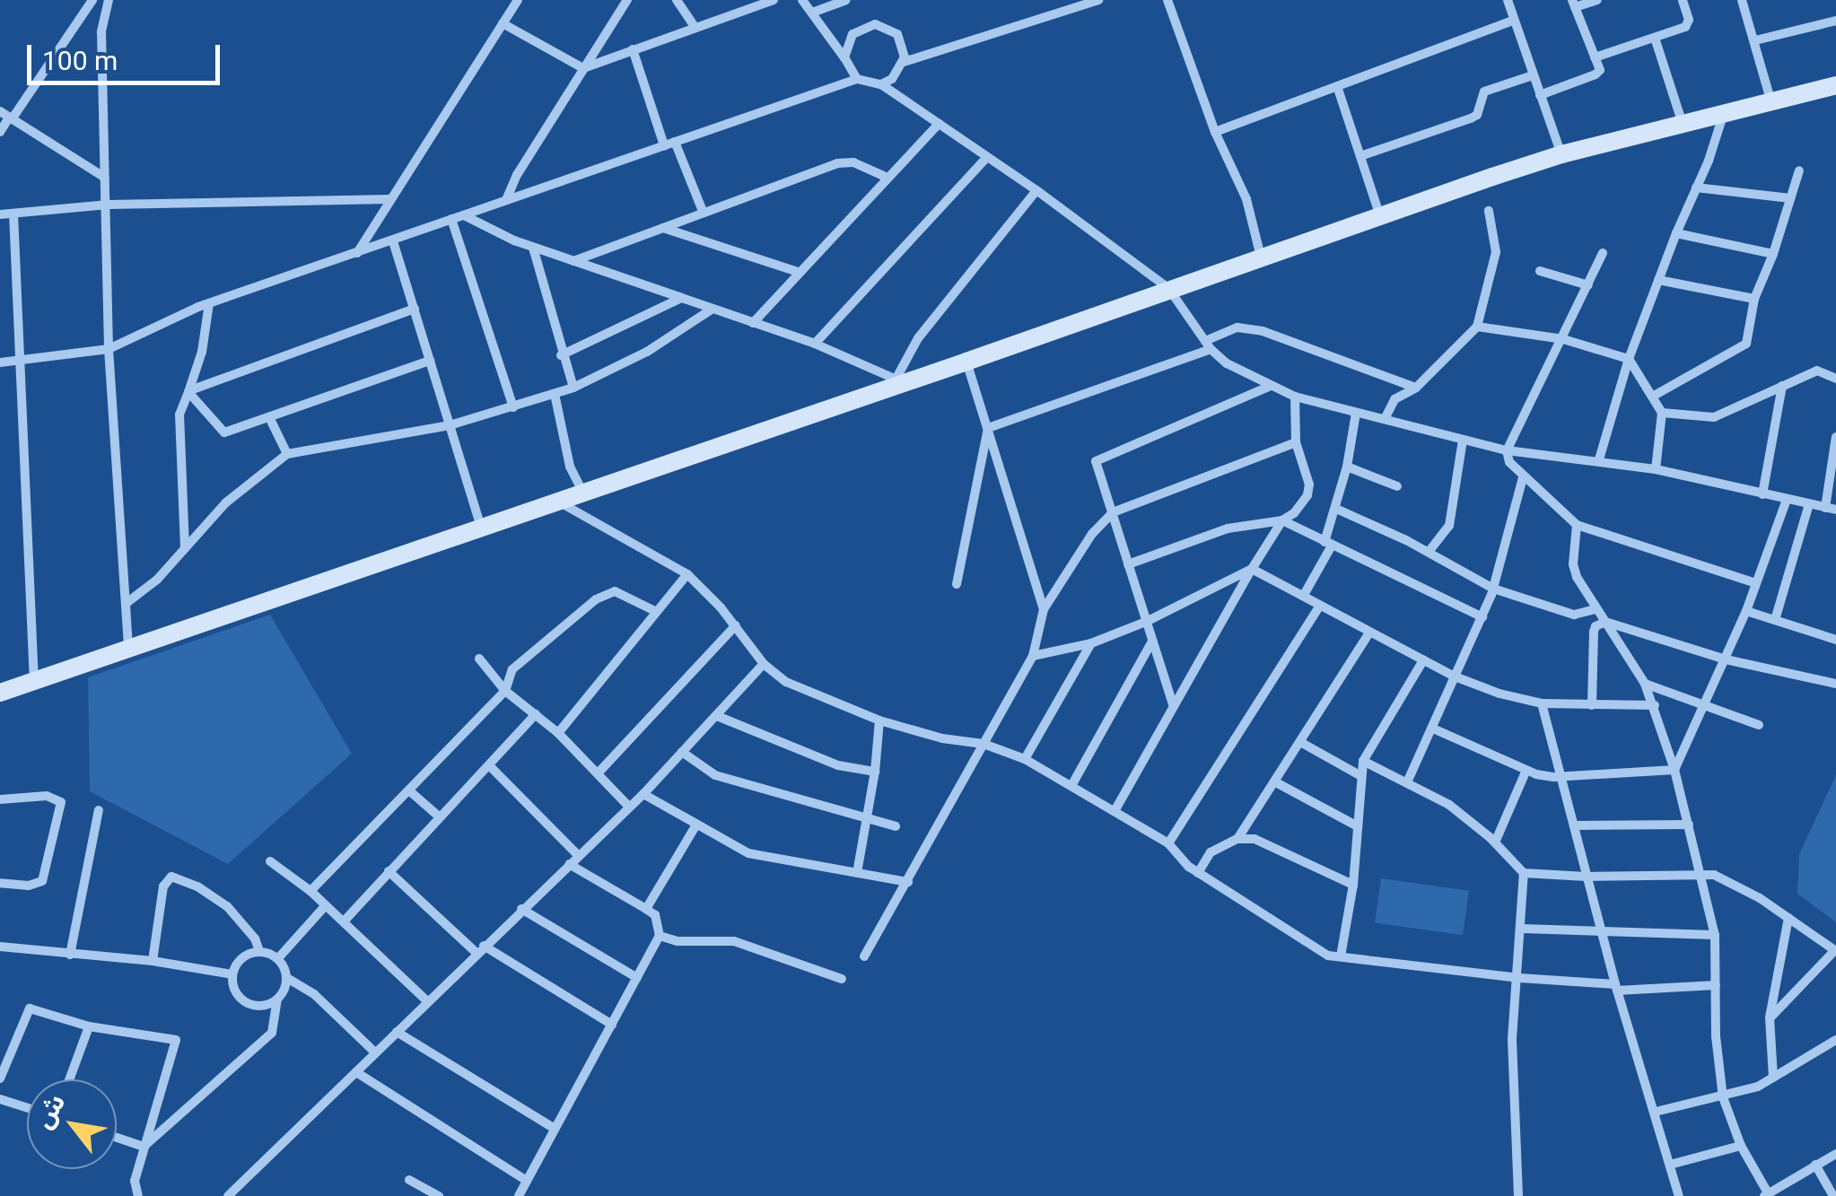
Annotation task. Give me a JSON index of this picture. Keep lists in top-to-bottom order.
{
  "scale_bar": "100 m",
  "north": "top left"
}
